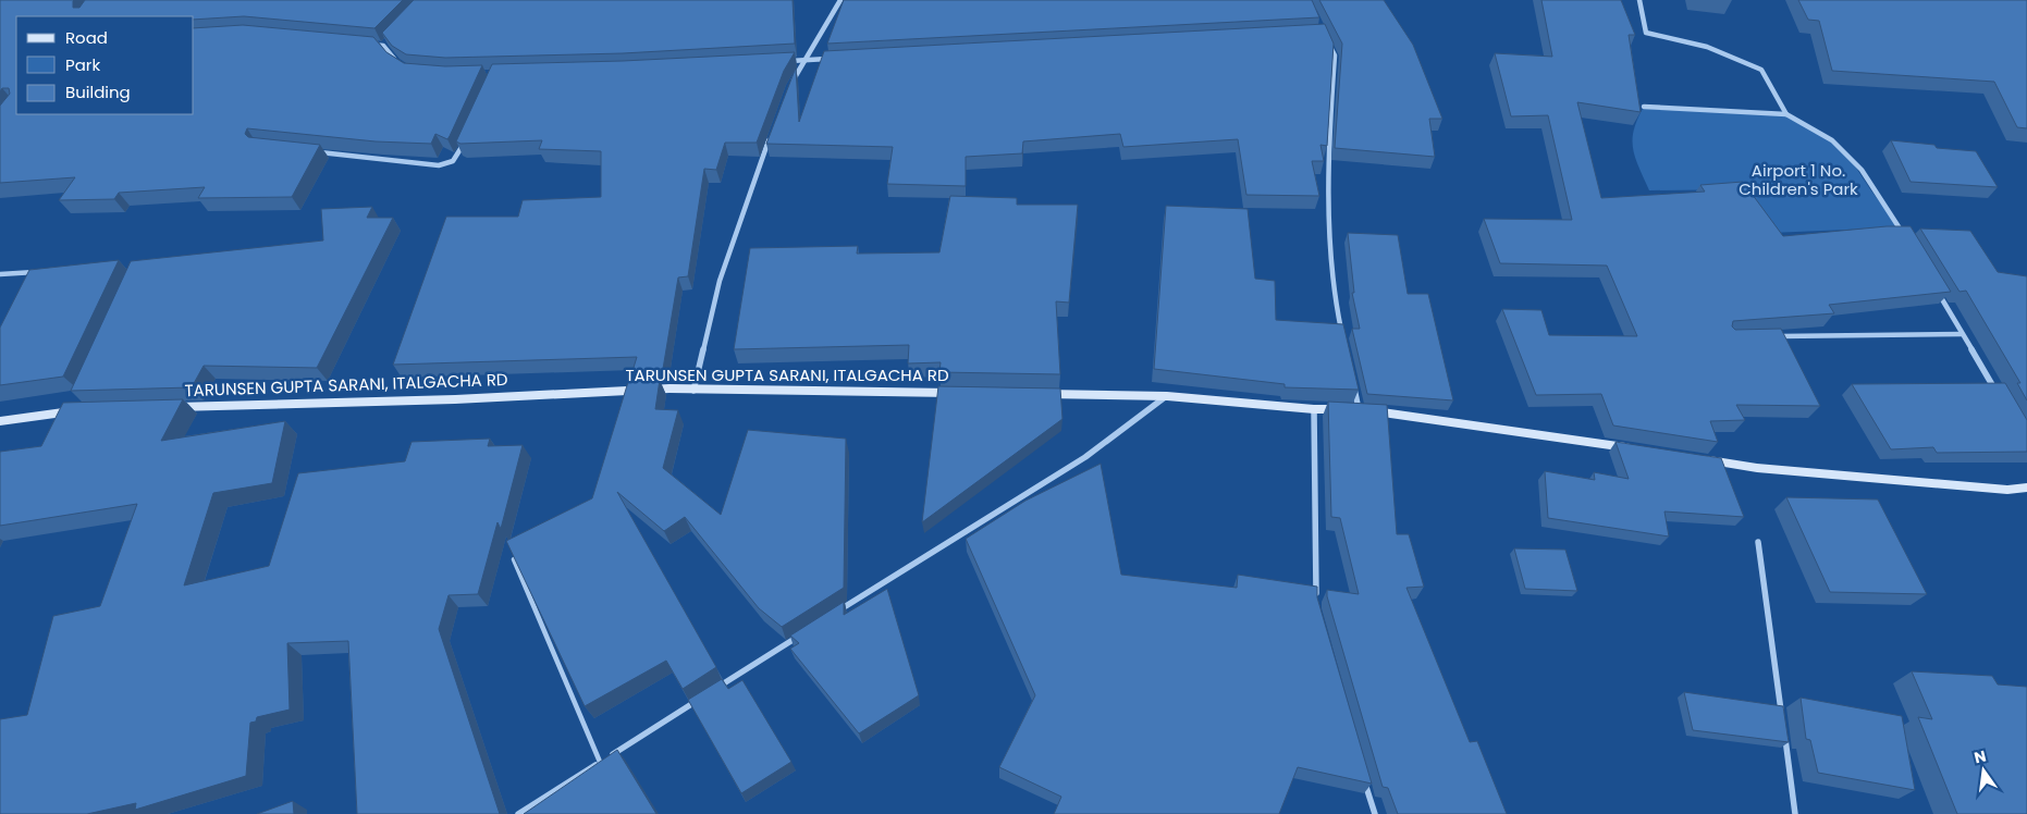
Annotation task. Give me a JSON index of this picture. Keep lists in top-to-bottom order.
{
  "streets": {
    "street": ["TARUNSEN GUPTA SARANI, ITALGACHA RD"]
  },
  "parks": ["Airport 1 No. Children's Park"],
  "legend": ["Road", "Park", "Building"],
  "north": "top"
}
